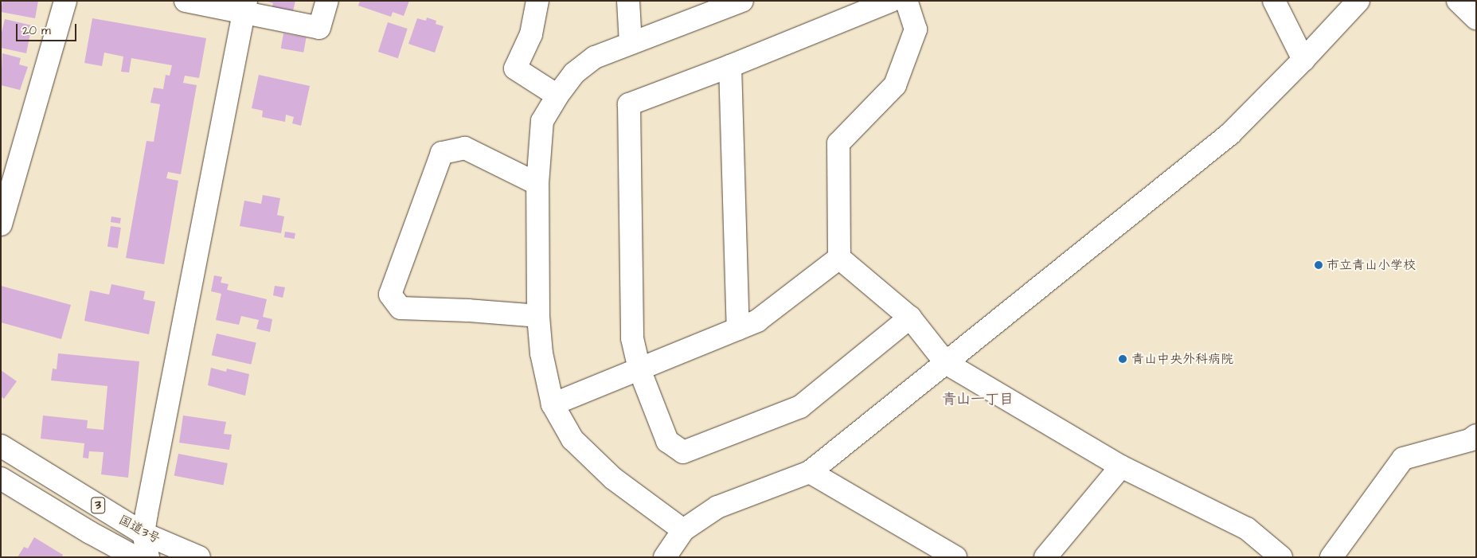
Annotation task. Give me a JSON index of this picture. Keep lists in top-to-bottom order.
{
  "streets": {
    "main road": ["3", "国道3号"]
  },
  "districts": ["青山一丁目"],
  "places": ["市立青山小学校", "青山中央外科病院"],
  "scale_bar": "20 m"
}
